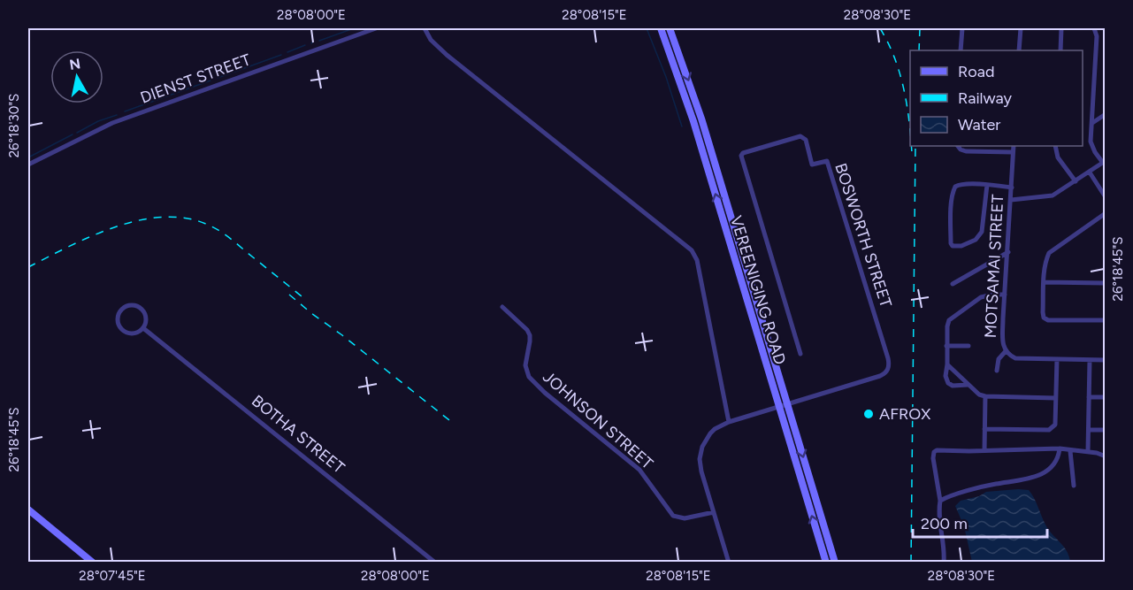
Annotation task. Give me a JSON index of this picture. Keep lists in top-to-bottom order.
{
  "streets": {
    "main road": ["VEREENIGING ROAD"],
    "street": [
      "DIENST STREET",
      "BOSWORTH STREET",
      "MOTSAMAI STREET",
      "JOHNSON STREET",
      "BOTHA STREET"
    ]
  },
  "crossings": [
    ["BOSWORTH STREET", "VEREENIGING ROAD"],
    ["BOSWORTH STREET", "JOHNSON STREET"]
  ],
  "places": ["AFROX"],
  "legend": ["Road", "Railway", "Water"],
  "scale_bar": "200 m",
  "north": "top",
  "coordinates": [
    "28°08'00\"E",
    "28°08'15\"E",
    "28°08'30\"E",
    "26°18'30\"S",
    "26°18'45\"S",
    "28°07'45\"E"
  ]
}
